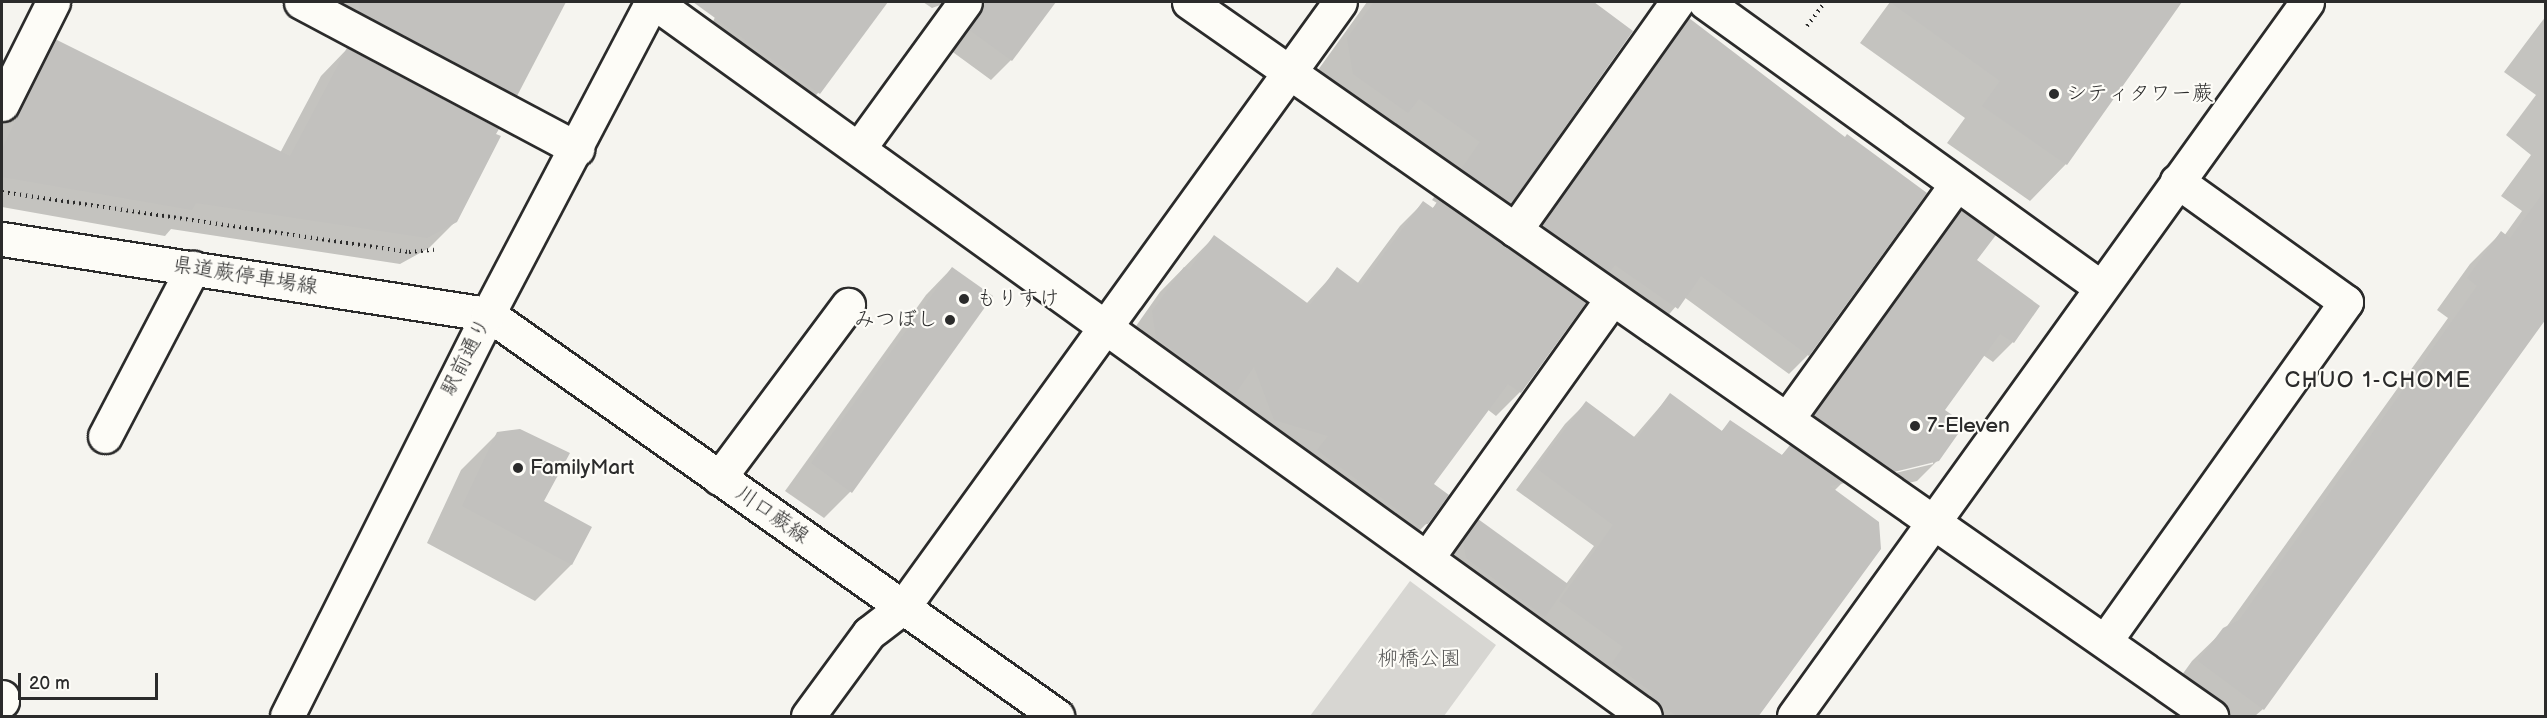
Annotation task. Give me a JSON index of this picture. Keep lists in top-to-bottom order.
{
  "streets": {
    "street": ["県道蕨停車場線", "駅前通り", "川口蕨線"]
  },
  "crossings": [
    ["県道蕨停車場線", "駅前通り"],
    ["県道蕨停車場線", "川口蕨線"],
    ["駅前通り", "川口蕨線"]
  ],
  "districts": ["CHUO 1-CHOME"],
  "parks": ["柳橋公園"],
  "places": [
    "シティタワー蕨",
    "もりすけ",
    "みつぼし",
    "7-Eleven",
    "FamilyMart"
  ],
  "scale_bar": "20 m"
}
